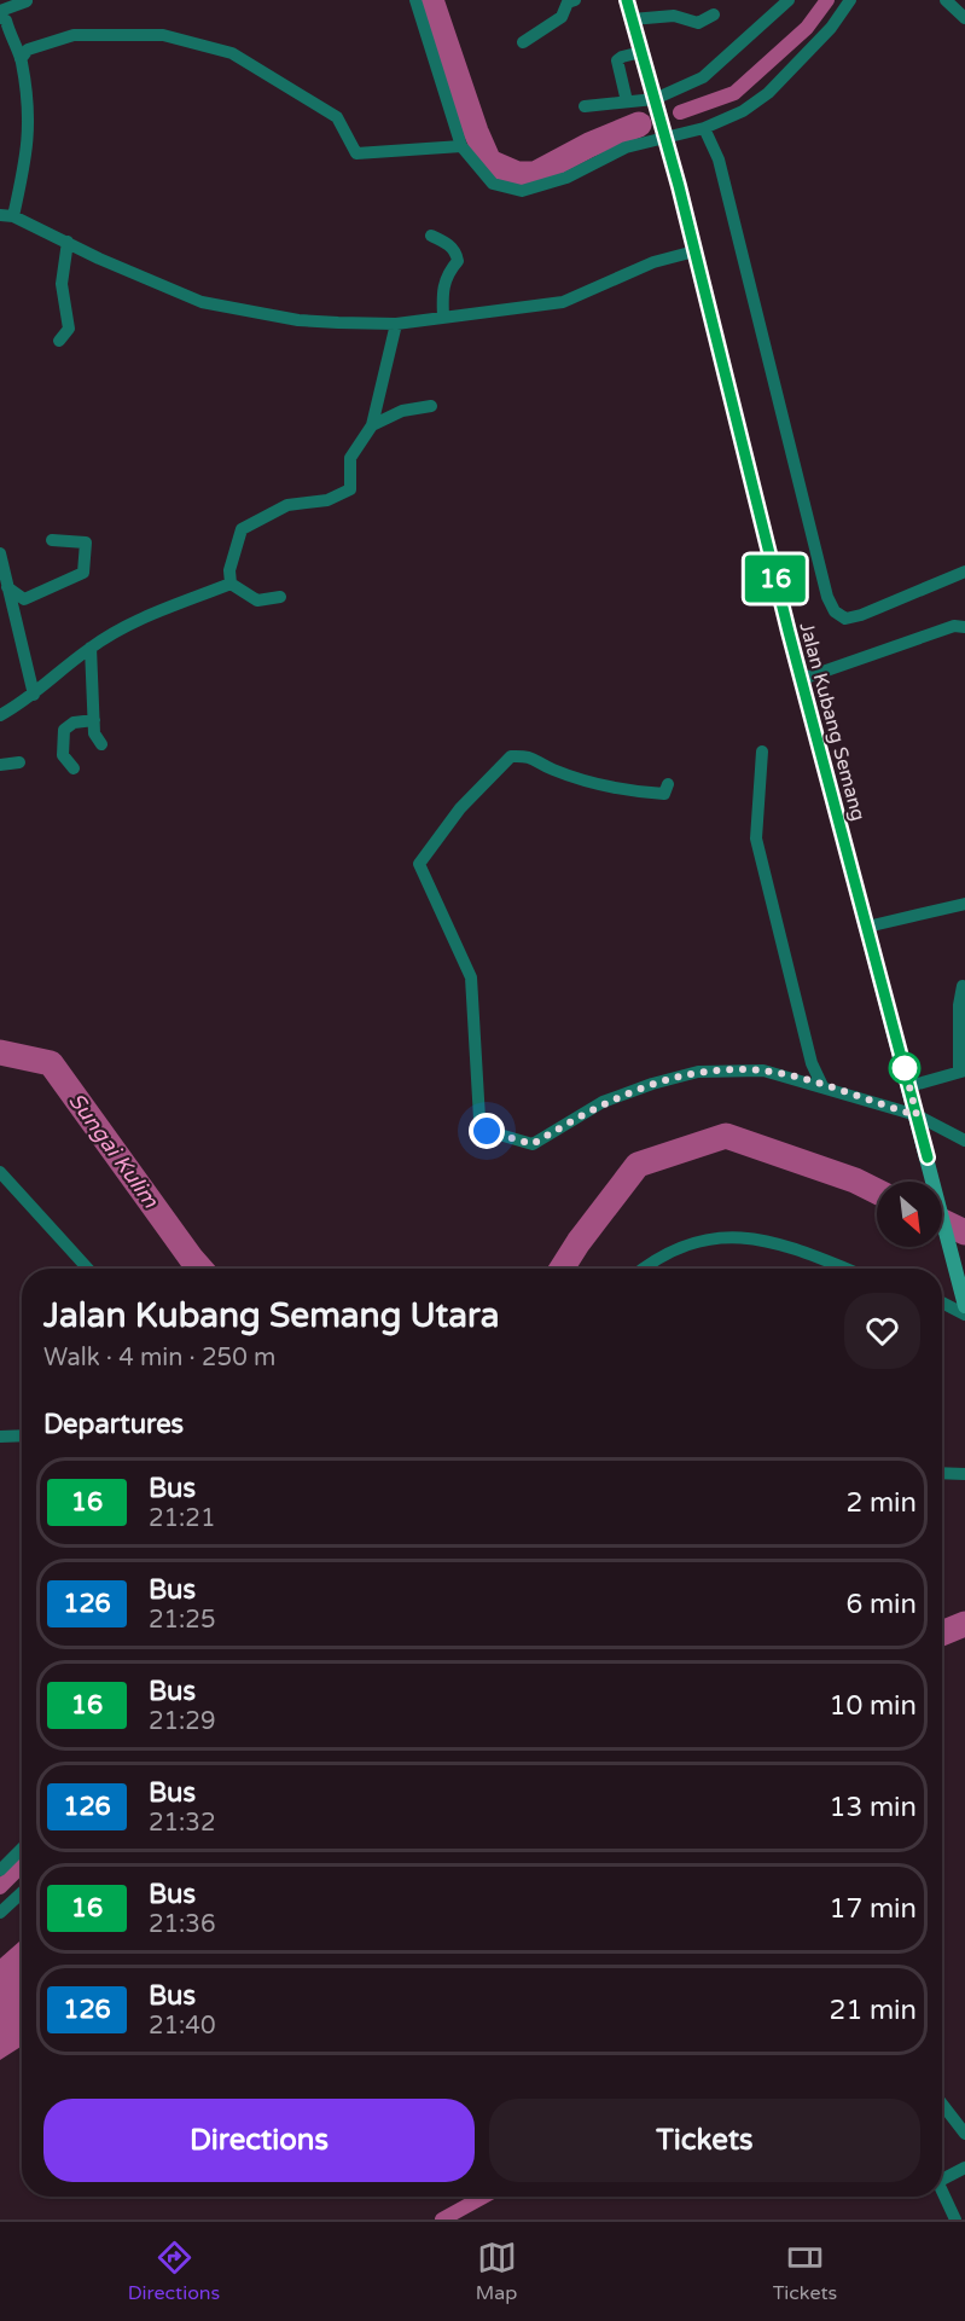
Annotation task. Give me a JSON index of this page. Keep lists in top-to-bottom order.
{
  "streets": {
    "main road": ["Jalan Kubang Semang"]
  },
  "water": ["Sungai Kulim"],
  "lines": ["bus line 16"],
  "north": "bottom right",
  "page": {
    "on_map": "16",
    "heading": [
      ["Jalan Kubang Semang Utara", "Walk · 4 min · 250 m"],
      "Departures"
    ],
    "list": [
      {
        "mark": "16",
        "name": "Bus",
        "note": "21:21",
        "value": "2 min"
      },
      {
        "mark": "126",
        "name": "Bus",
        "note": "21:25",
        "value": "6 min"
      },
      {
        "mark": "16",
        "name": "Bus",
        "note": "21:29",
        "value": "10 min"
      },
      {
        "mark": "126",
        "name": "Bus",
        "note": "21:32",
        "value": "13 min"
      },
      {
        "mark": "16",
        "name": "Bus",
        "note": "21:36",
        "value": "17 min"
      },
      {
        "mark": "126",
        "name": "Bus",
        "note": "21:40",
        "value": "21 min"
      }
    ],
    "buttons": ["Directions", "Tickets"],
    "tabs": ["Directions", "Map", "Tickets"]
  }
}
